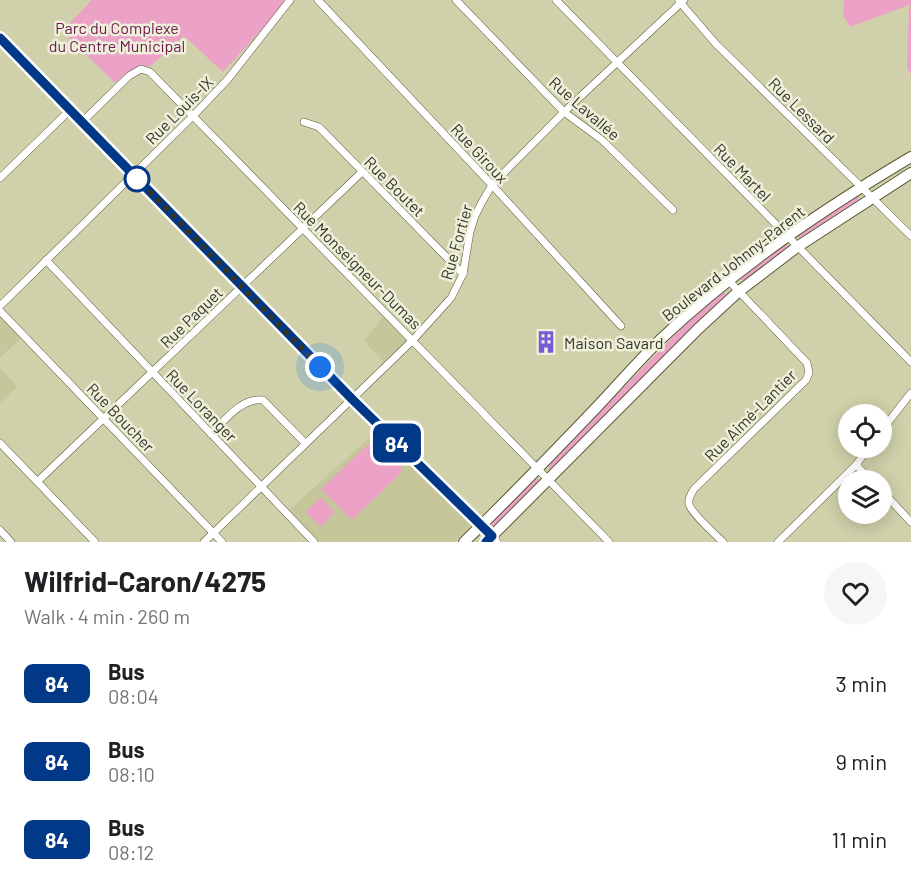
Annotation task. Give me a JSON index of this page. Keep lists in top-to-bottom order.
{
  "streets": {
    "street": [
      "Rue Lavallée",
      "Rue Louis-IX",
      "Rue Lessard",
      "Rue Giroux",
      "Rue Martel",
      "Rue Boutet",
      "Rue Fortier",
      "Boulevard Johnny-Parent",
      "Rue Monseigneur-Dumas",
      "Rue Paquet",
      "Rue Loranger",
      "Rue Aimé-Lantier",
      "Rue Boucher"
    ]
  },
  "crossings": [
    ["Rue Lavallée", "Rue Fortier"],
    ["Rue Louis-IX", "Rue Monseigneur-Dumas"],
    ["Rue Louis-IX", "Rue Loranger"],
    ["Rue Lessard", "Rue Fortier"],
    ["Rue Lessard", "Boulevard Johnny-Parent"],
    ["Rue Giroux", "Rue Fortier"],
    ["Rue Martel", "Rue Fortier"],
    ["Rue Martel", "Boulevard Johnny-Parent"],
    ["Rue Boutet", "Rue Fortier"],
    ["Rue Boutet", "Rue Paquet"],
    ["Rue Fortier", "Rue Monseigneur-Dumas"],
    ["Rue Fortier", "Rue Loranger"],
    ["Rue Fortier", "Rue Boucher"],
    ["Boulevard Johnny-Parent", "Rue Monseigneur-Dumas"],
    ["Boulevard Johnny-Parent", "Rue Aimé-Lantier"],
    ["Rue Monseigneur-Dumas", "Rue Paquet"],
    ["Rue Paquet", "Rue Loranger"],
    ["Rue Paquet", "Rue Boucher"]
  ],
  "parks": ["Parc du Complexe du Centre Municipal"],
  "places": {
    "building": ["Maison Savard"]
  },
  "lines": ["bus line 84"],
  "page": {
    "on_map": "84",
    "heading": ["Wilfrid-Caron/4275", "Walk · 4 min · 260 m"],
    "list": [
      {
        "mark": "84",
        "name": "Bus",
        "note": "08:04",
        "value": "3 min"
      },
      {
        "mark": "84",
        "name": "Bus",
        "note": "08:10",
        "value": "9 min"
      },
      {
        "mark": "84",
        "name": "Bus",
        "note": "08:12",
        "value": "11 min"
      }
    ]
  }
}
